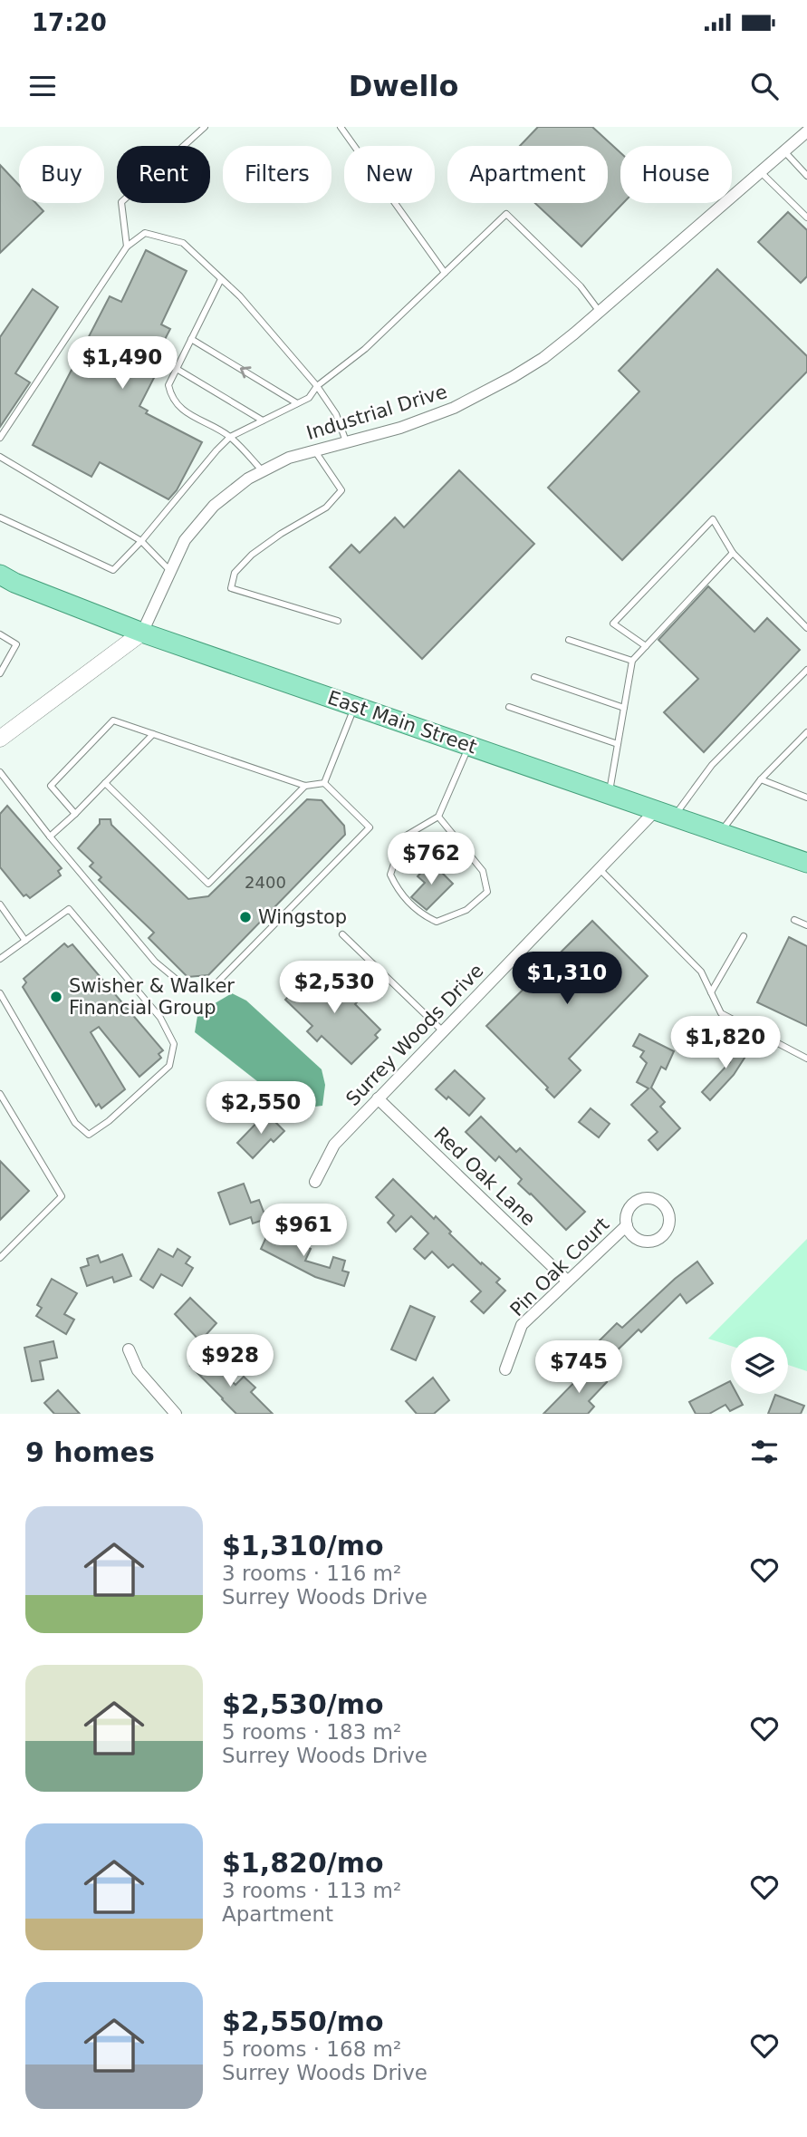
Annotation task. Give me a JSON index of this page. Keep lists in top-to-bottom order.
{
  "streets": {
    "main road": ["East Main Street"],
    "street": [
      "Industrial Drive",
      "Surrey Woods Drive",
      "Red Oak Lane",
      "Pin Oak Court"
    ]
  },
  "crossings": [
    ["Industrial Drive", "East Main Street"],
    ["East Main Street", "Surrey Woods Drive"],
    ["Surrey Woods Drive", "Red Oak Lane"],
    ["Red Oak Lane", "Pin Oak Court"]
  ],
  "places": ["Wingstop", "Swisher & Walker Financial Group"],
  "house_numbers": ["2400"],
  "page": {
    "status": "17:20",
    "header": "Dwello",
    "chip": [
      "Buy",
      "Rent",
      "Filters",
      "New",
      "Apartment",
      "House"
    ],
    "price": [
      "$1,490",
      "$762",
      "$1,310",
      "$2,530",
      "$1,820",
      "$2,550",
      "$961",
      "$928",
      "$745"
    ],
    "heading": "9 homes",
    "list": [
      {
        "name": "$1,310/mo",
        "note": "3 rooms · 116 m² · Surrey Woods Drive"
      },
      {
        "name": "$2,530/mo",
        "note": "5 rooms · 183 m² · Surrey Woods Drive"
      },
      {
        "name": "$1,820/mo",
        "note": "3 rooms · 113 m² · Apartment"
      },
      {
        "name": "$2,550/mo",
        "note": "5 rooms · 168 m² · Surrey Woods Drive"
      }
    ]
  }
}
